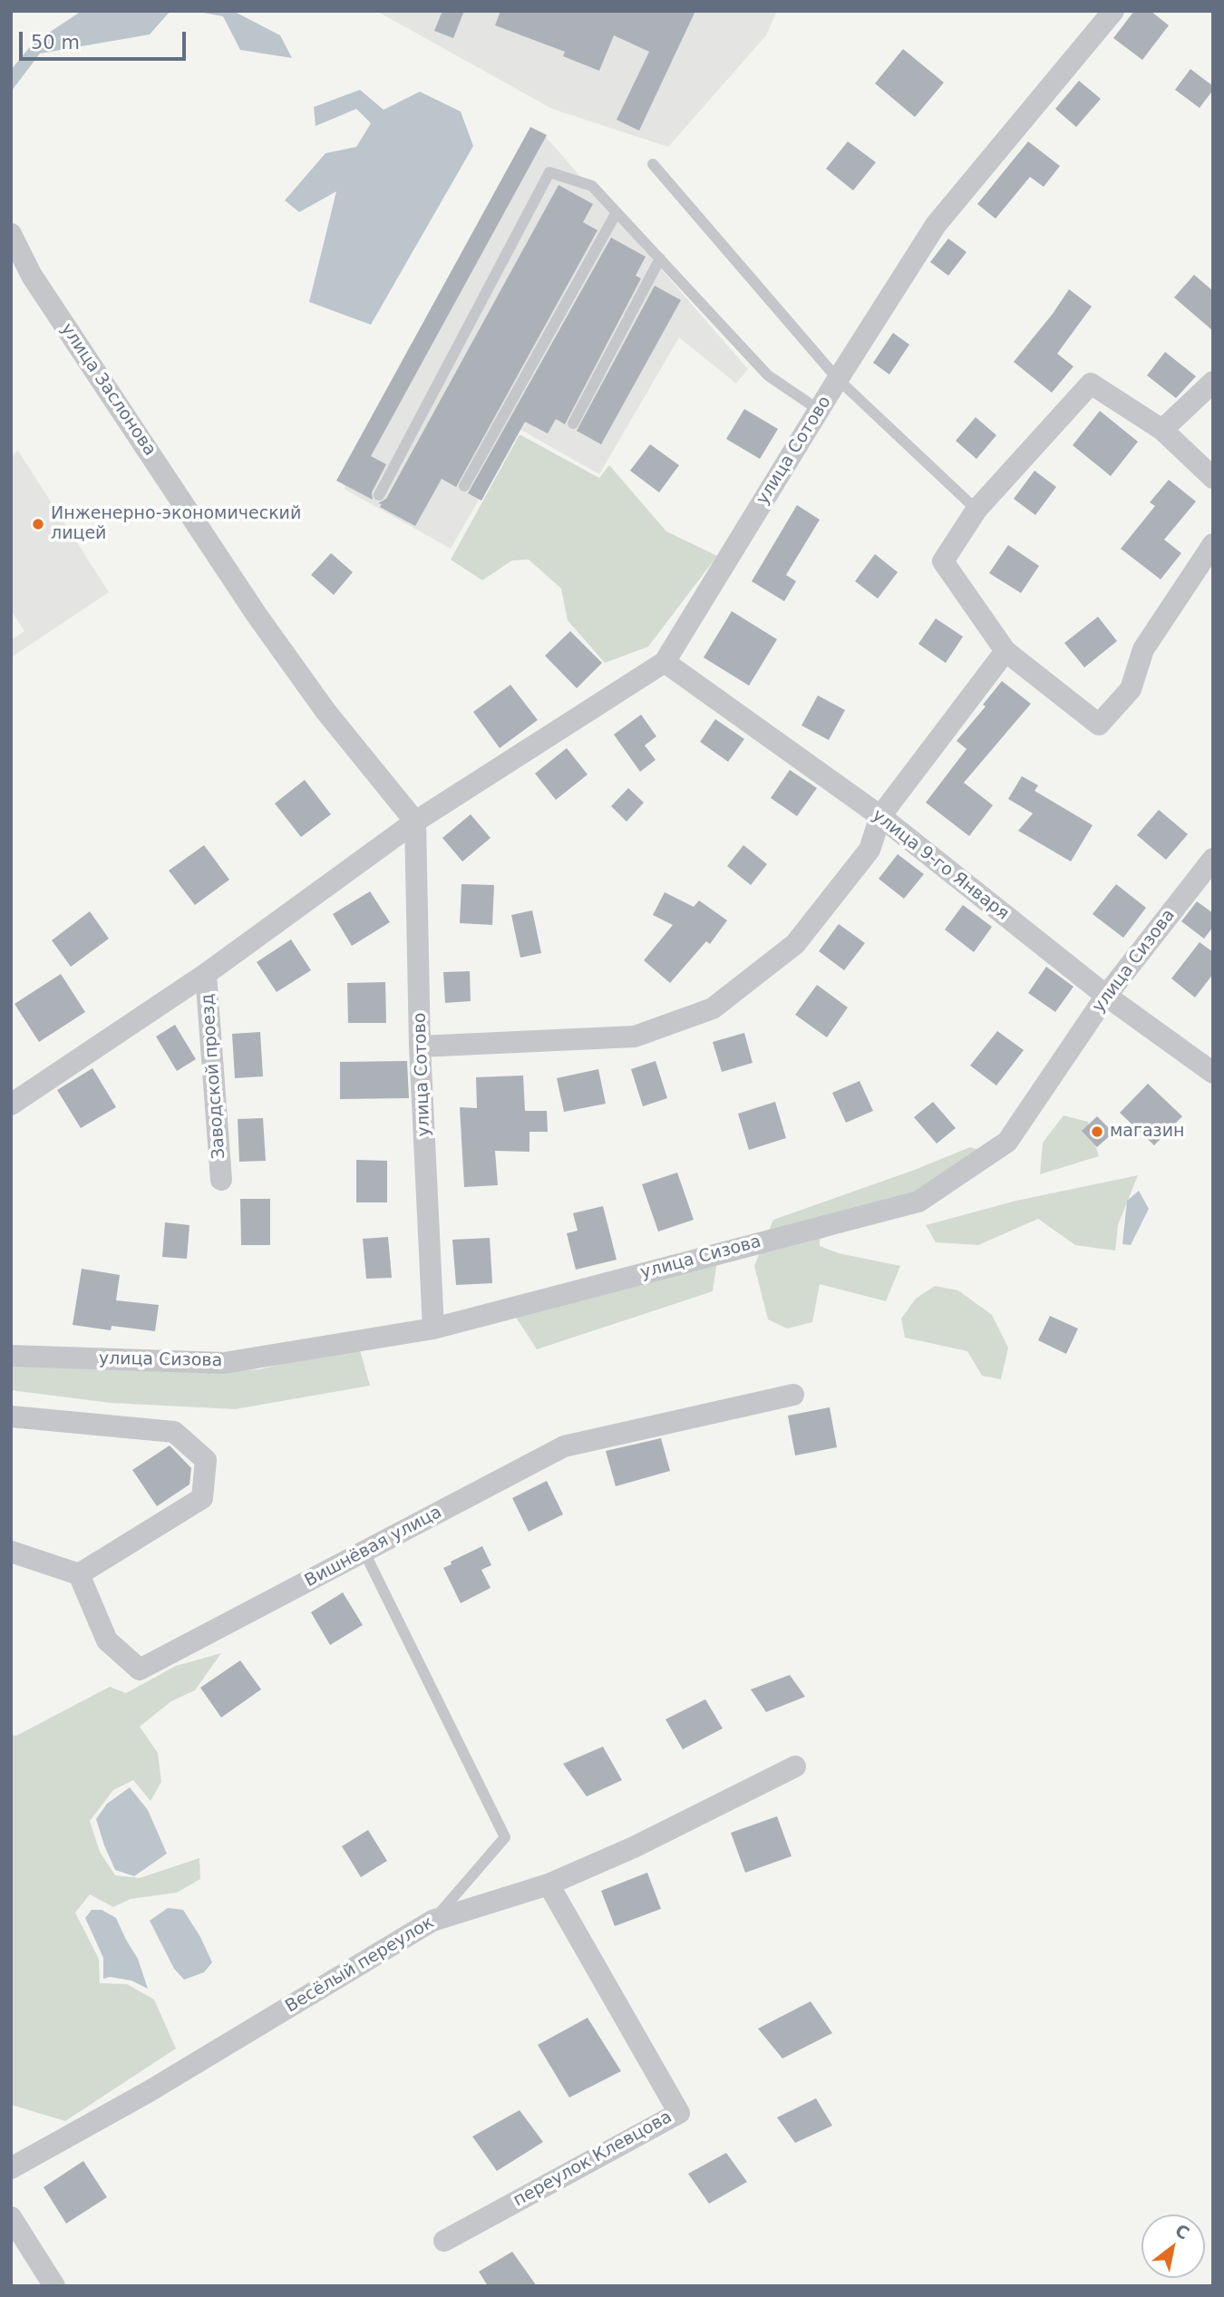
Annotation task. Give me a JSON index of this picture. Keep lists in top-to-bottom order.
{
  "streets": {
    "street": [
      "улица Заслонова",
      "улица Сотово",
      "улица 9-го Января",
      "улица Сизова",
      "Заводской проезд",
      "Вишнёвая улица",
      "Весёлый переулок",
      "переулок Клевцова"
    ]
  },
  "crossings": [
    ["улица Заслонова", "улица Сотово"],
    ["улица Сотово", "улица 9-го Января"],
    ["улица Сотово", "улица Сизова"],
    ["улица Сотово", "Заводской проезд"],
    ["улица 9-го Января", "улица Сизова"],
    ["Весёлый переулок", "переулок Клевцова"]
  ],
  "places": ["Инженерно-экономический лицей", "магазин"],
  "scale_bar": "50 m",
  "north": "top right"
}
